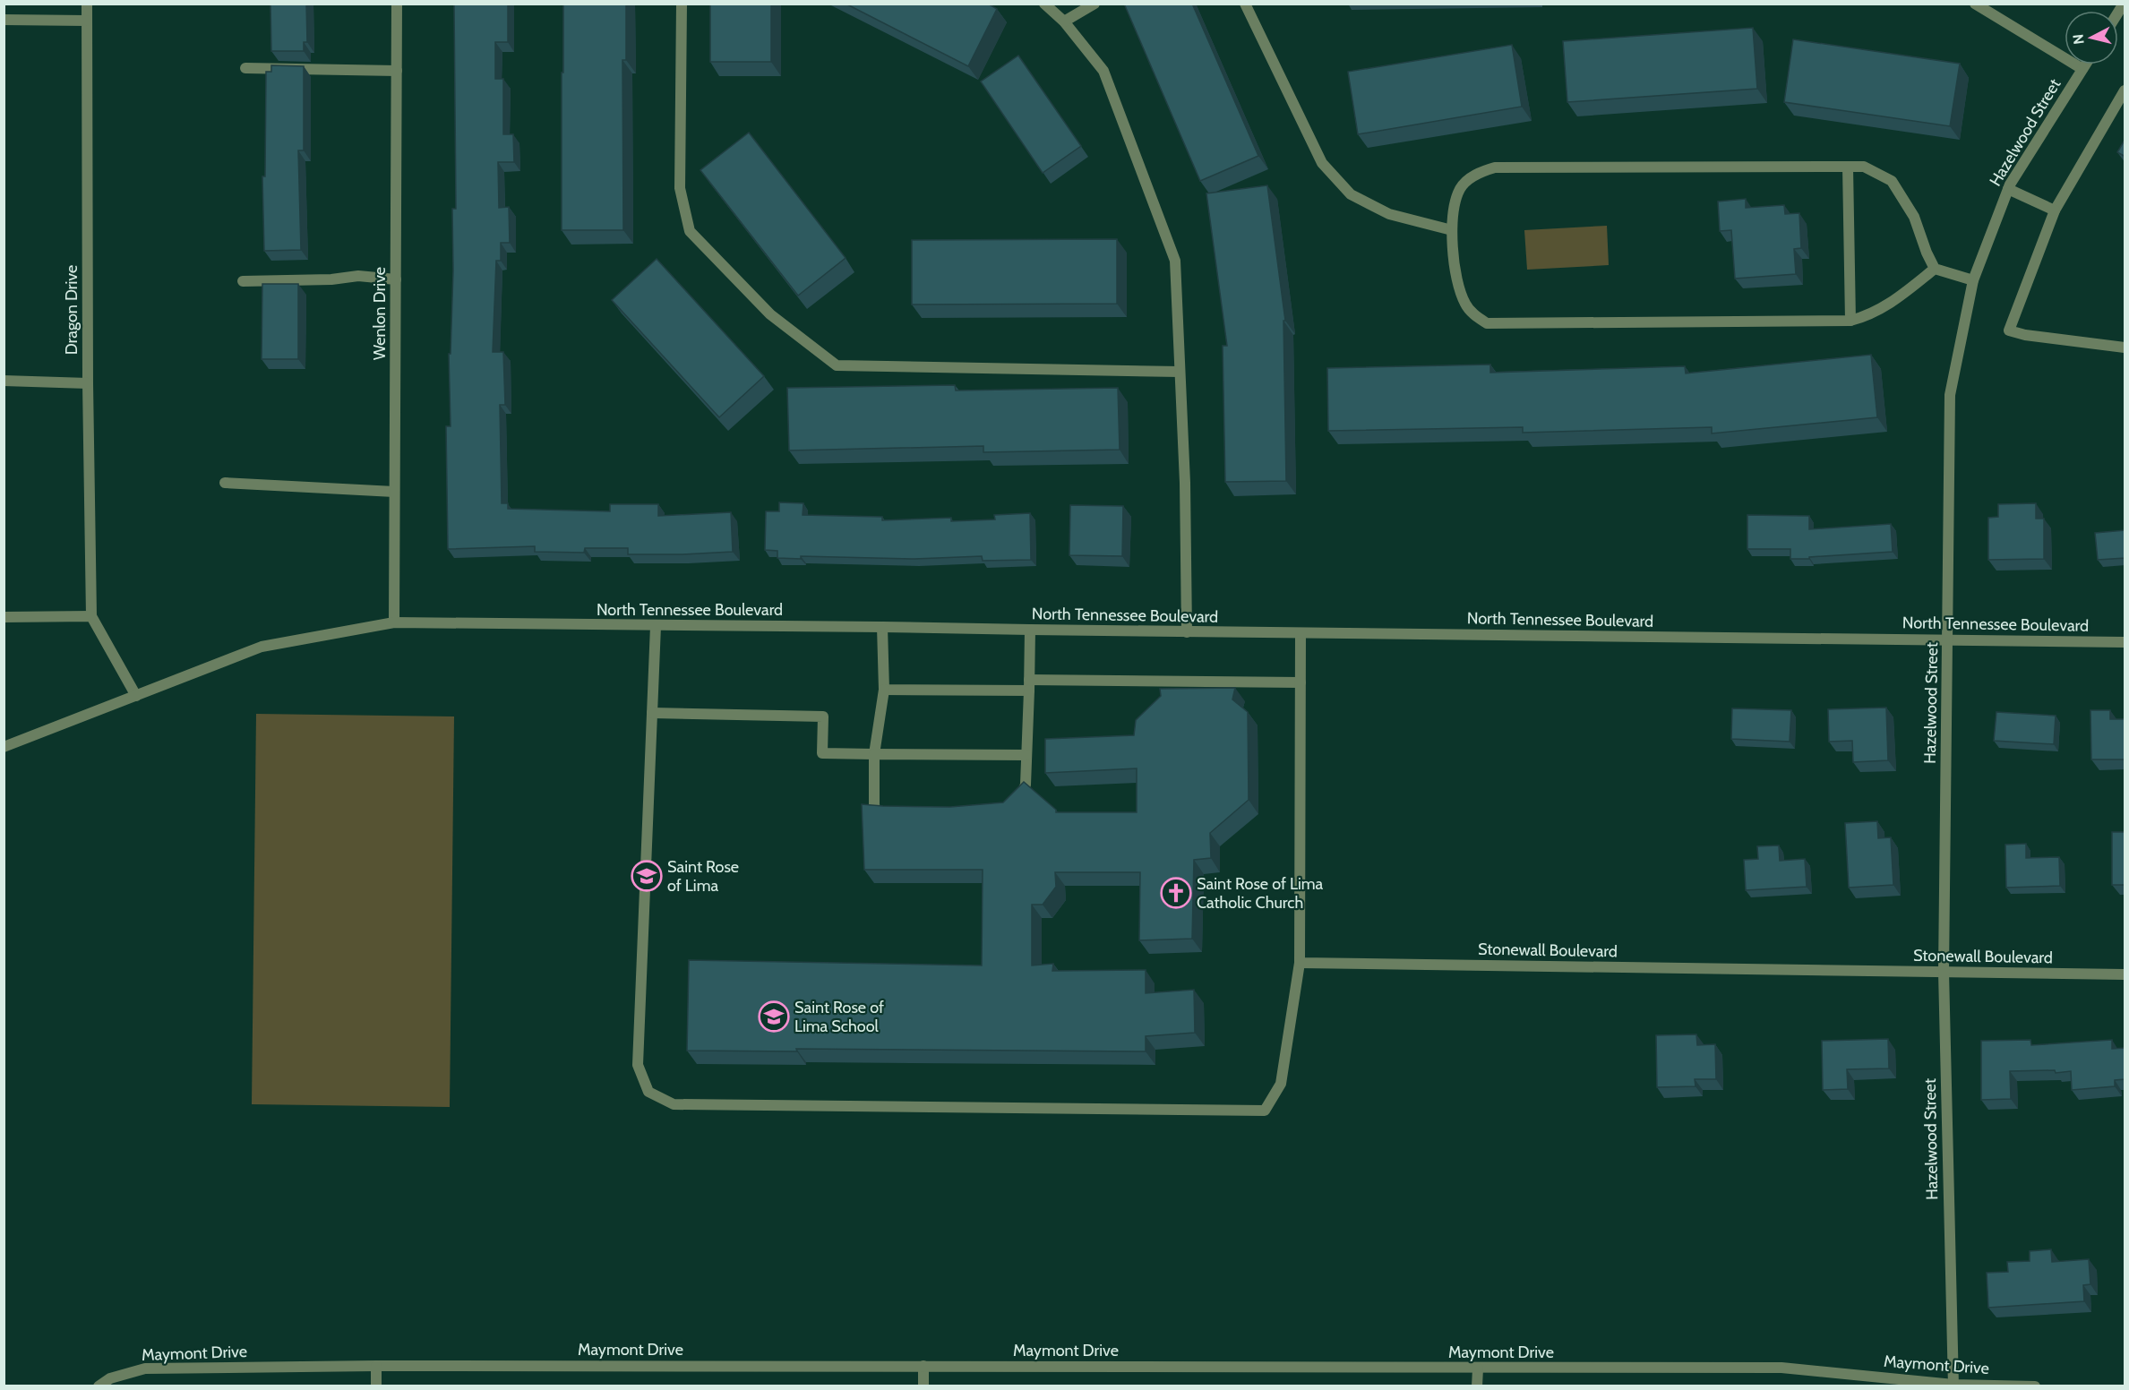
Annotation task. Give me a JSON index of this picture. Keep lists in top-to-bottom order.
{
  "streets": {
    "street": [
      "Hazelwood Street",
      "Dragon Drive",
      "Wenlon Drive",
      "North Tennessee Boulevard",
      "Stonewall Boulevard",
      "Maymont Drive"
    ]
  },
  "crossings": [
    ["Hazelwood Street", "North Tennessee Boulevard"],
    ["Hazelwood Street", "Stonewall Boulevard"],
    ["Hazelwood Street", "Maymont Drive"],
    ["Wenlon Drive", "North Tennessee Boulevard"]
  ],
  "places": {
    "school or university": ["Saint Rose of Lima", "Saint Rose of Lima School"],
    "church": ["Saint Rose of Lima Catholic Church"]
  },
  "north": "left"
}
